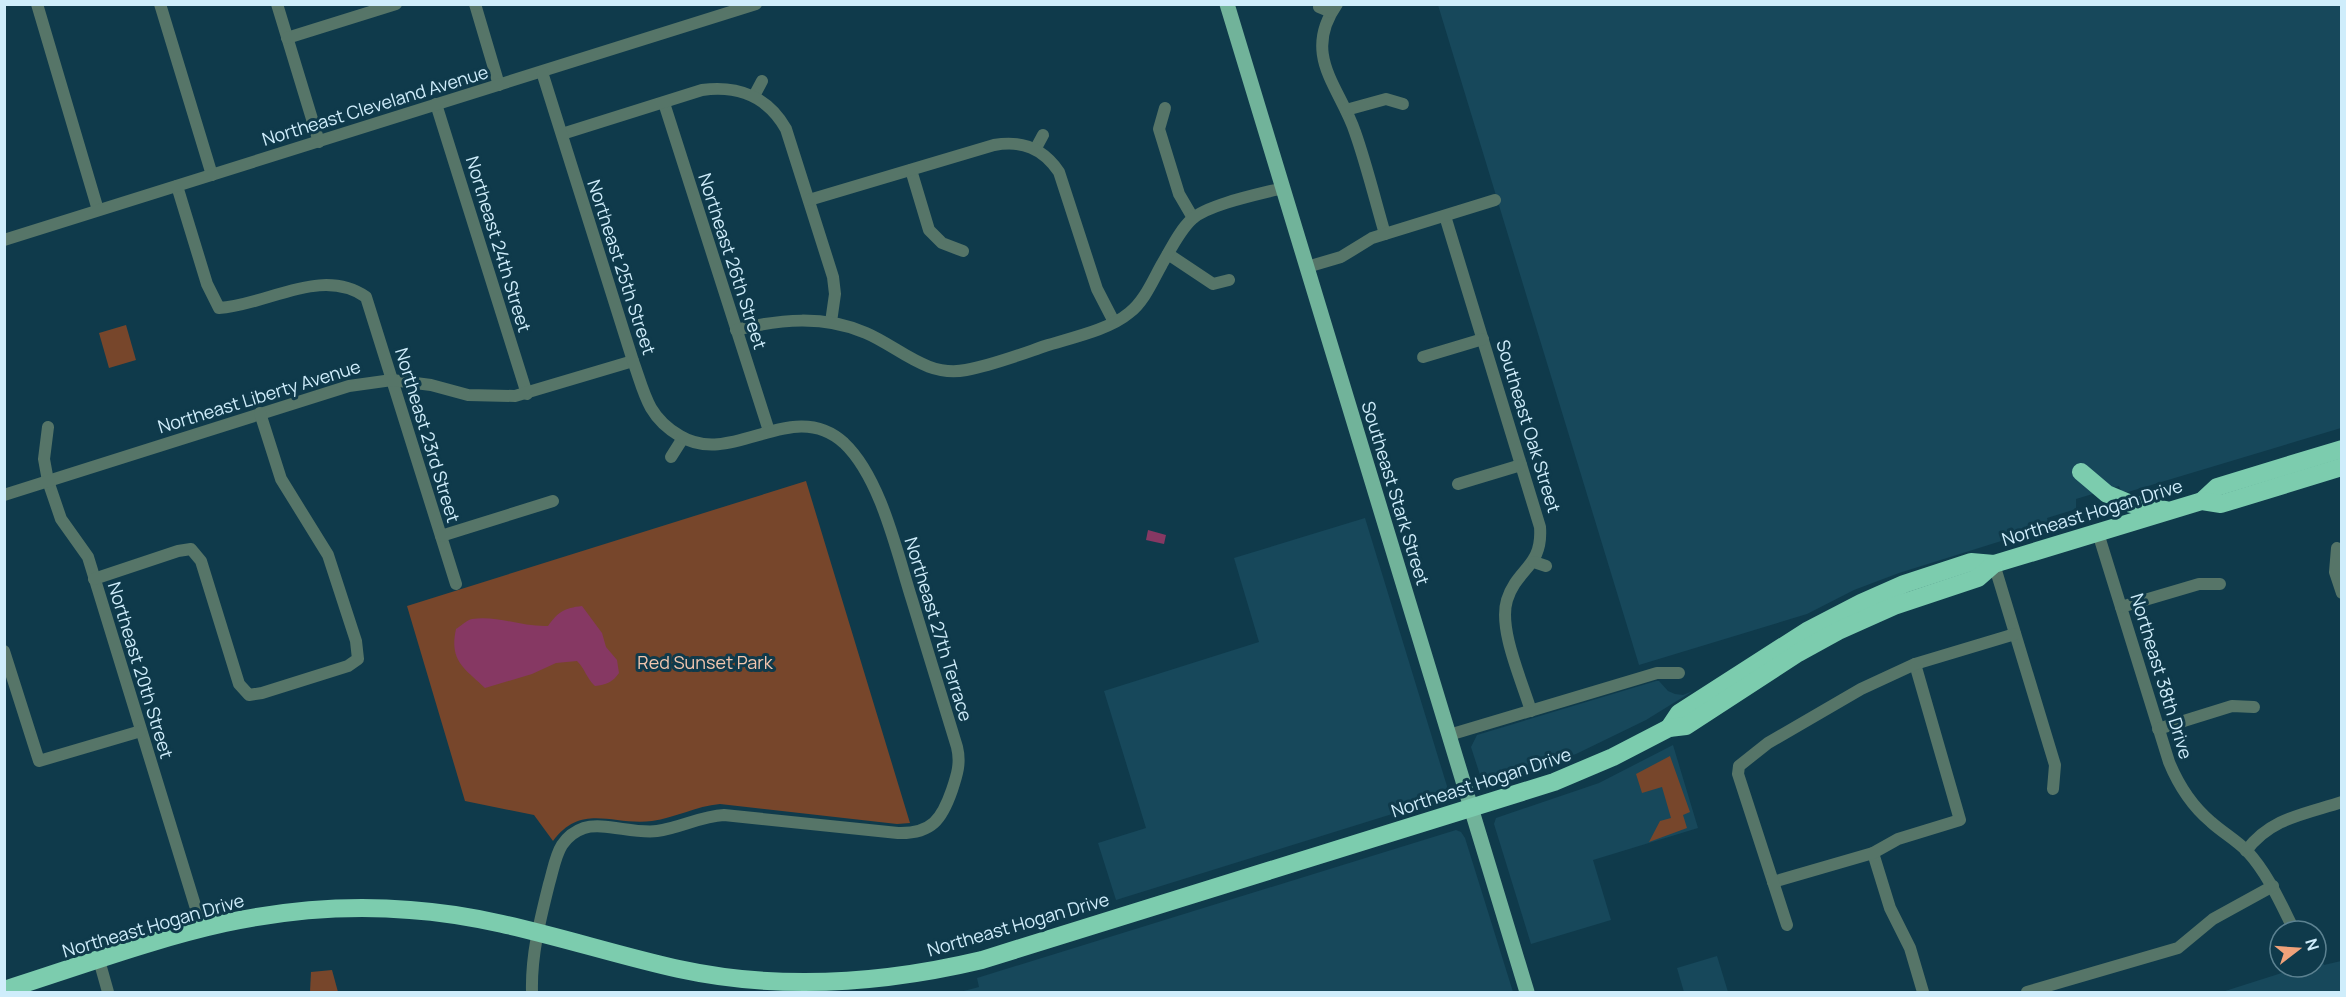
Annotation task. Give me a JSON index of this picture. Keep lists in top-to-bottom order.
{
  "streets": {
    "highway": ["Northeast Hogan Drive"],
    "main road": ["Southeast Stark Street"],
    "street": [
      "Northeast Cleveland Avenue",
      "Northeast 24th Street",
      "Northeast 26th Street",
      "Northeast 25th Street",
      "Northeast Liberty Avenue",
      "Southeast Oak Street",
      "Northeast 23rd Street",
      "Northeast 27th Terrace",
      "Northeast 20th Street",
      "Northeast 38th Drive"
    ]
  },
  "crossings": [
    ["Northeast Cleveland Avenue", "Northeast 24th Street"],
    ["Northeast Cleveland Avenue", "Northeast 25th Street"],
    ["Northeast Cleveland Avenue", "Northeast 23rd Street"],
    ["Northeast 24th Street", "Northeast Liberty Avenue"],
    ["Northeast 26th Street", "Northeast 27th Terrace"],
    ["Northeast 25th Street", "Northeast Liberty Avenue"],
    ["Northeast 25th Street", "Northeast 27th Terrace"],
    ["Northeast Liberty Avenue", "Northeast 23rd Street"],
    ["Northeast Liberty Avenue", "Northeast 20th Street"],
    ["Southeast Stark Street", "Northeast Hogan Drive"],
    ["Northeast Hogan Drive", "Northeast 27th Terrace"],
    ["Northeast Hogan Drive", "Northeast 20th Street"],
    ["Northeast Hogan Drive", "Northeast 38th Drive"]
  ],
  "parks": ["Red Sunset Park"],
  "north": "right"
}
